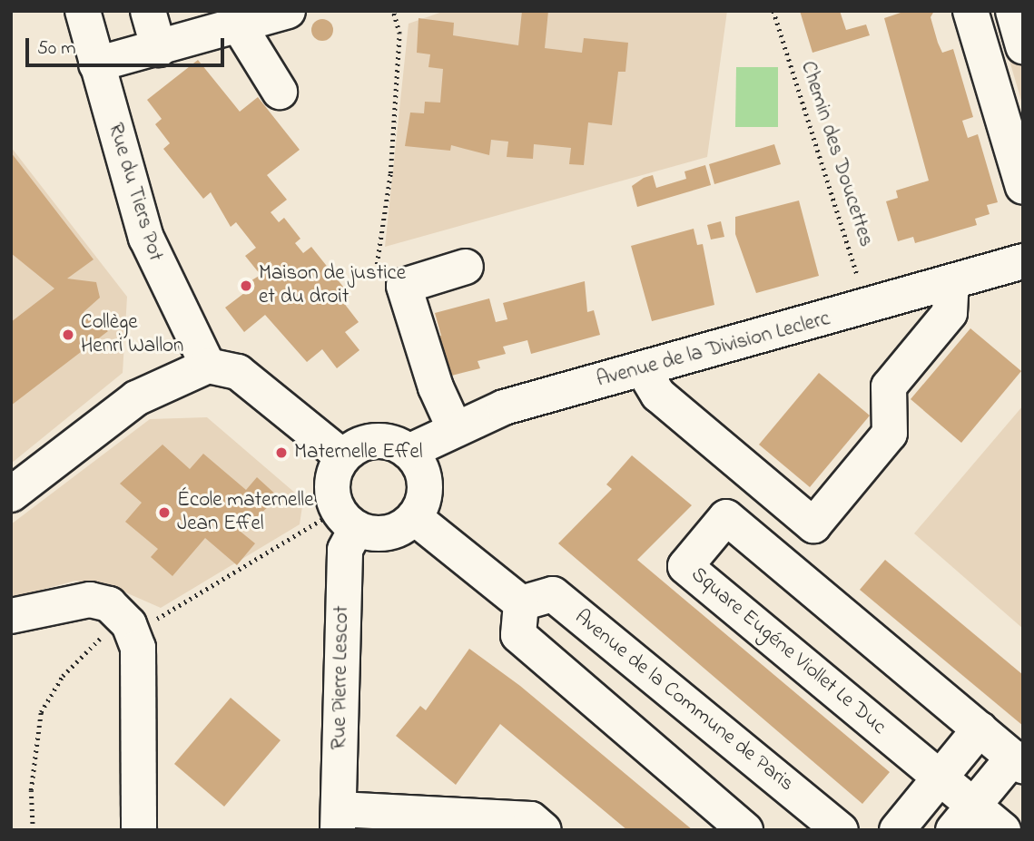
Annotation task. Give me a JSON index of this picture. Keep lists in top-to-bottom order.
{
  "streets": {
    "street": [
      "Rue du Tiers Pot",
      "Avenue de la Division Leclerc",
      "Square Eugéne Viollet Le Duc",
      "Rue Pierre Lescot",
      "Avenue de la Commune de Paris"
    ],
    "path": ["Chemin des Doucettes"]
  },
  "crossings": [
    ["Chemin des Doucettes", "Avenue de la Division Leclerc"],
    ["Avenue de la Division Leclerc", "Rue Pierre Lescot"]
  ],
  "places": [
    "Maison de justice et du droit",
    "Collège Henri Wallon",
    "Maternelle Effel",
    "École maternelle Jean Effel"
  ],
  "scale_bar": "50 m"
}
